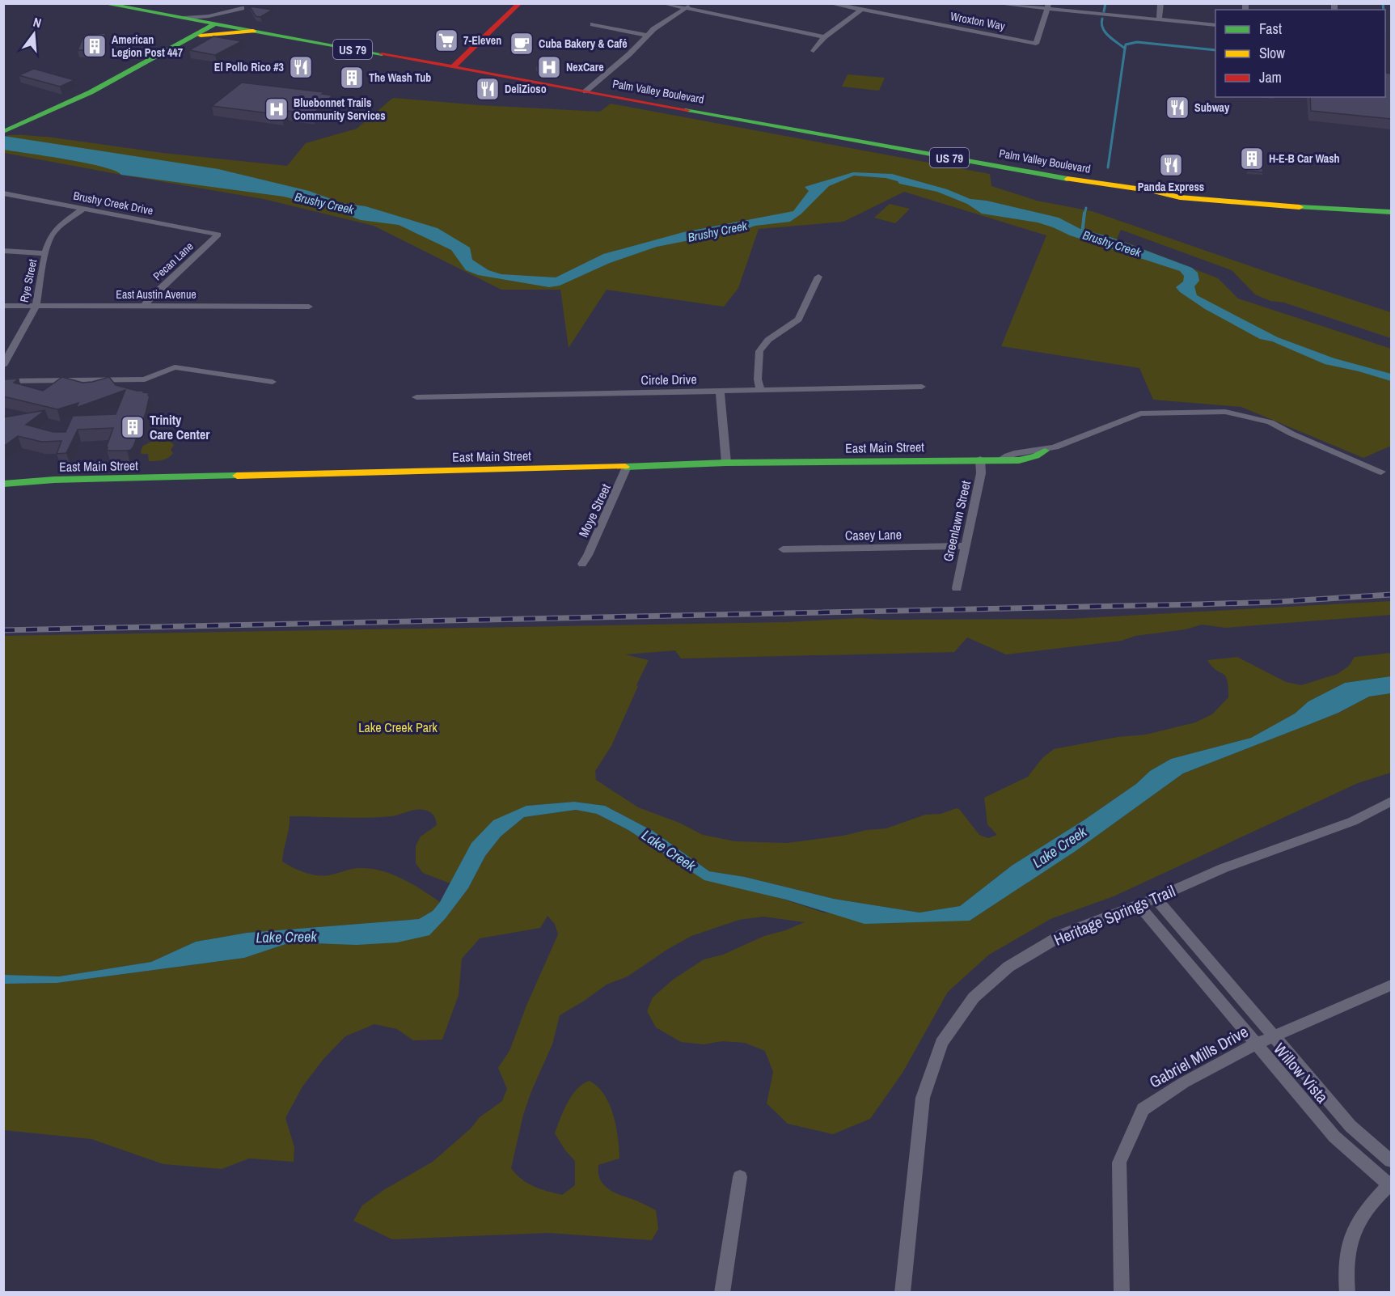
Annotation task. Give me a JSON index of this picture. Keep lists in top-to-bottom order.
{
  "streets": {
    "main road": ["US 79", "Palm Valley Boulevard", "East Main Street"],
    "street": [
      "Wroxton Way",
      "Brushy Creek Drive",
      "Pecan Lane",
      "Rye Street",
      "East Austin Avenue",
      "Circle Drive",
      "Moye Street",
      "Greenlawn Street",
      "Casey Lane",
      "Heritage Springs Trail",
      "Gabriel Mills Drive",
      "Willow Vista"
    ]
  },
  "crossings": [
    ["Brushy Creek Drive", "Pecan Lane"],
    ["Brushy Creek Drive", "Rye Street"],
    ["Pecan Lane", "East Austin Avenue"],
    ["Rye Street", "East Austin Avenue"],
    ["East Main Street", "Moye Street"],
    ["East Main Street", "Greenlawn Street"],
    ["Greenlawn Street", "Casey Lane"],
    ["Heritage Springs Trail", "Willow Vista"],
    ["Gabriel Mills Drive", "Willow Vista"]
  ],
  "water": ["Brushy Creek", "Lake Creek"],
  "parks": ["Lake Creek Park"],
  "places": {
    "supermarket": ["7-Eleven"],
    "cafe": ["Cuba Bakery & Café"],
    "building": [
      "American Legion Post 447",
      "The Wash Tub",
      "H-E-B Car Wash",
      "Trinity Care Center"
    ],
    "restaurant": [
      "El Pollo Rico #3",
      "DeliZioso",
      "Subway",
      "Panda Express"
    ],
    "hospital": ["NexCare", "Bluebonnet Trails Community Services"]
  },
  "legend": ["Fast", "Slow", "Jam"],
  "north": "top"
}
